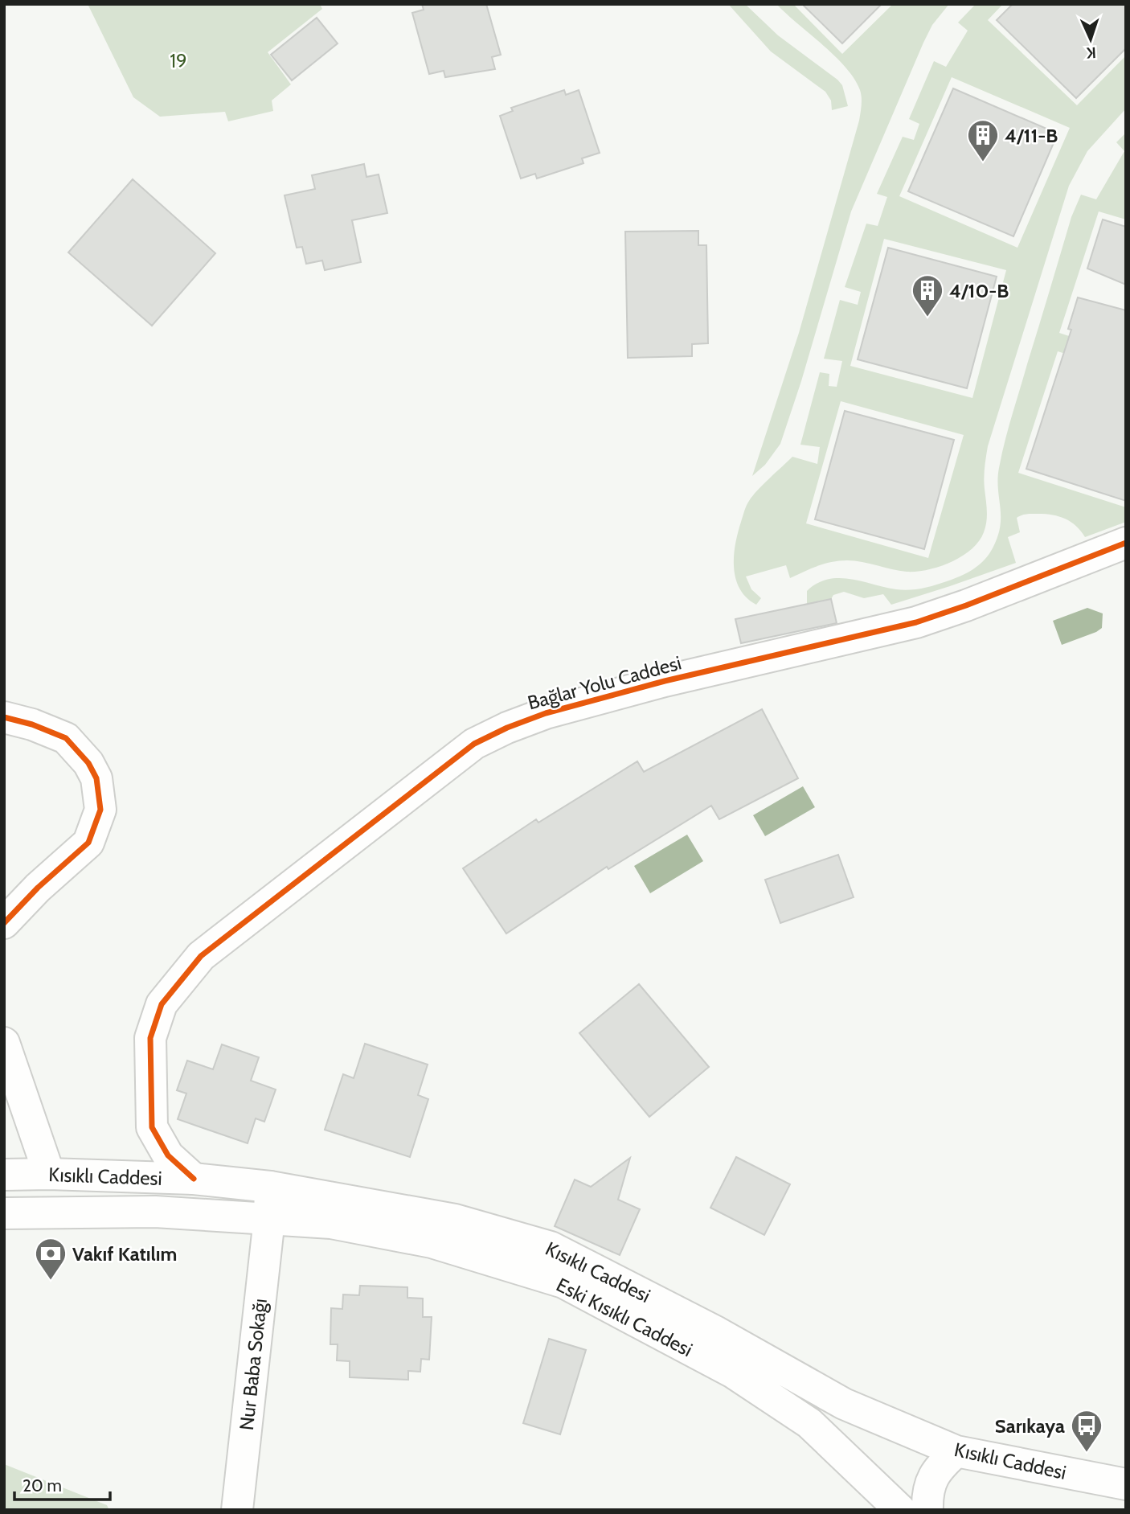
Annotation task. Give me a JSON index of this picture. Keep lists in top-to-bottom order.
{
  "streets": {
    "main road": [
      "Bağlar Yolu Caddesi",
      "Kısıklı Caddesi",
      "Eski Kısıklı Caddesi",
      "Nur Baba Sokağı"
    ]
  },
  "crossings": [
    ["Bağlar Yolu Caddesi", "Kısıklı Caddesi"],
    ["Kısıklı Caddesi", "Eski Kısıklı Caddesi"],
    ["Kısıklı Caddesi", "Nur Baba Sokağı"],
    ["Eski Kısıklı Caddesi", "Nur Baba Sokağı"]
  ],
  "parks": ["19"],
  "places": {
    "building": ["4/11-B", "4/10-B"],
    "bank": ["Vakıf Katılım"],
    "bus stop": ["Sarıkaya"]
  },
  "scale_bar": "20 m",
  "north": "bottom"
}
